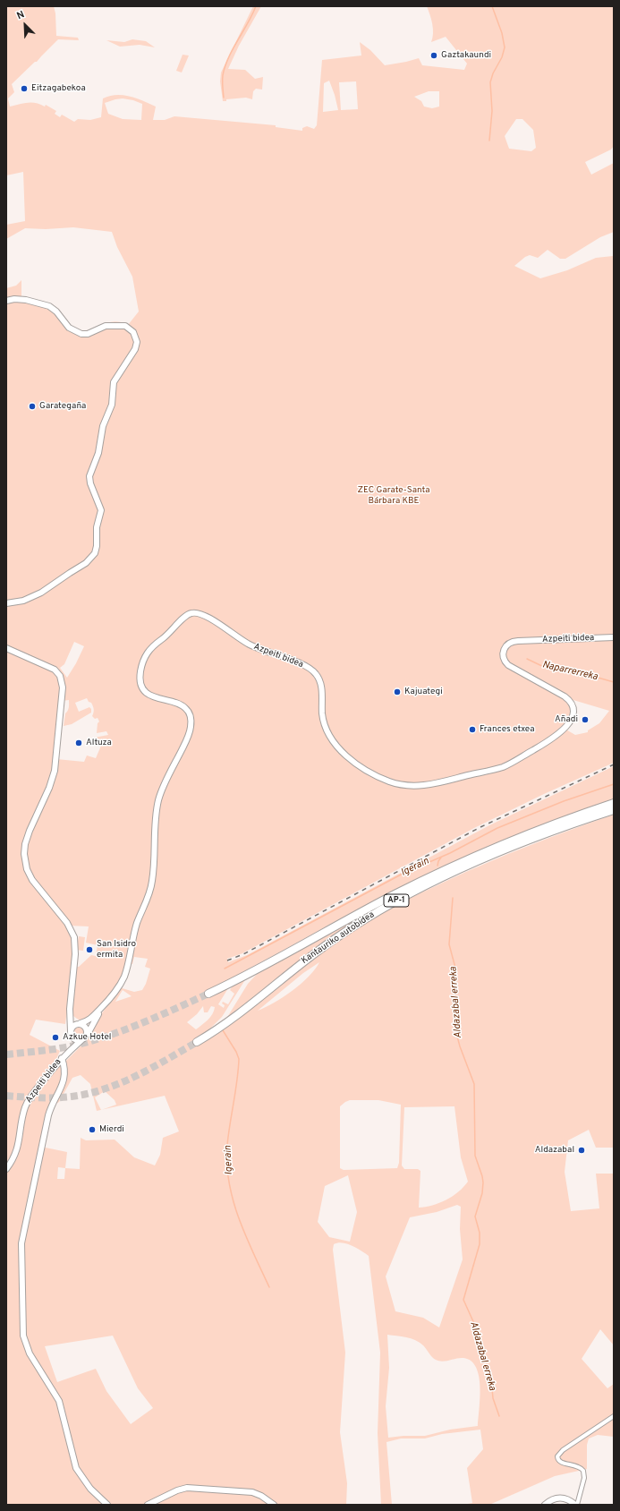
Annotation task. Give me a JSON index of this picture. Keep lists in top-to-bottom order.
{
  "streets": {
    "highway": ["AP-1", "Kantauriko autobidea"],
    "street": ["Azpeiti bidea"]
  },
  "water": ["Naparrerreka", "Igerain", "Aldazabal erreka"],
  "parks": ["ZEC Garate-Santa Bárbara KBE"],
  "places": [
    "Gaztakaundi",
    "Eitzagabekoa",
    "Garategaña",
    "Kajuategi",
    "Añadi",
    "Frances etxea",
    "Altuza",
    "San Isidro ermita",
    "Azkue Hotel",
    "Mierdi",
    "Aldazabal"
  ],
  "north": "top left"
}
